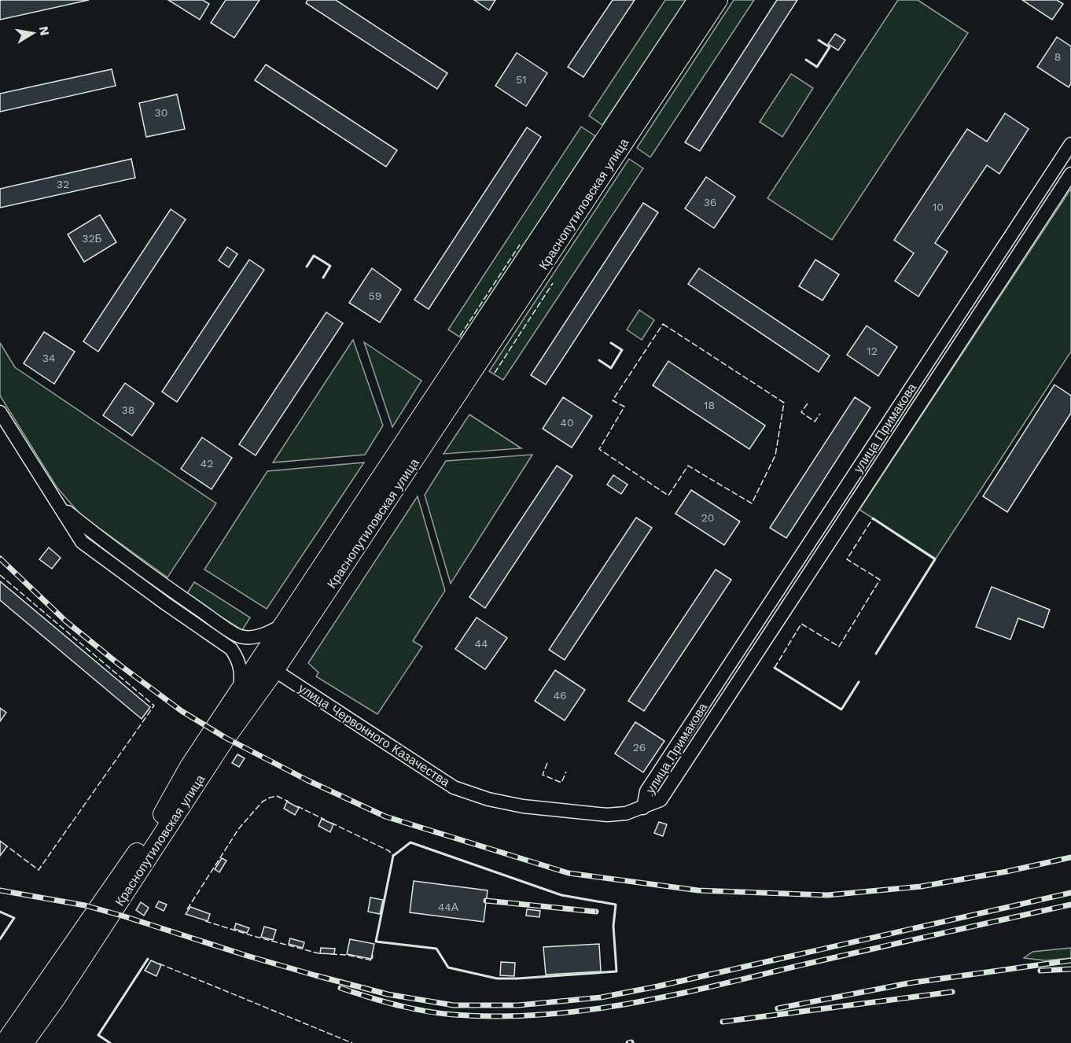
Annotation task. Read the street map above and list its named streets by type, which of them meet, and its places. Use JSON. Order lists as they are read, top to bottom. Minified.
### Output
{"streets":{"main road":["Краснопутиловская улица"],"street":["улица Примакова","улица Червонного Казачества"]},"crossings":[["Краснопутиловская улица","улица Червонного Казачества"],["улица Примакова","улица Червонного Казачества"]],"house_numbers":["8","51","30","32","36","10","32Б","59","12","34","18","38","40","42","20","44","46","26","44А"],"north":"right"}
